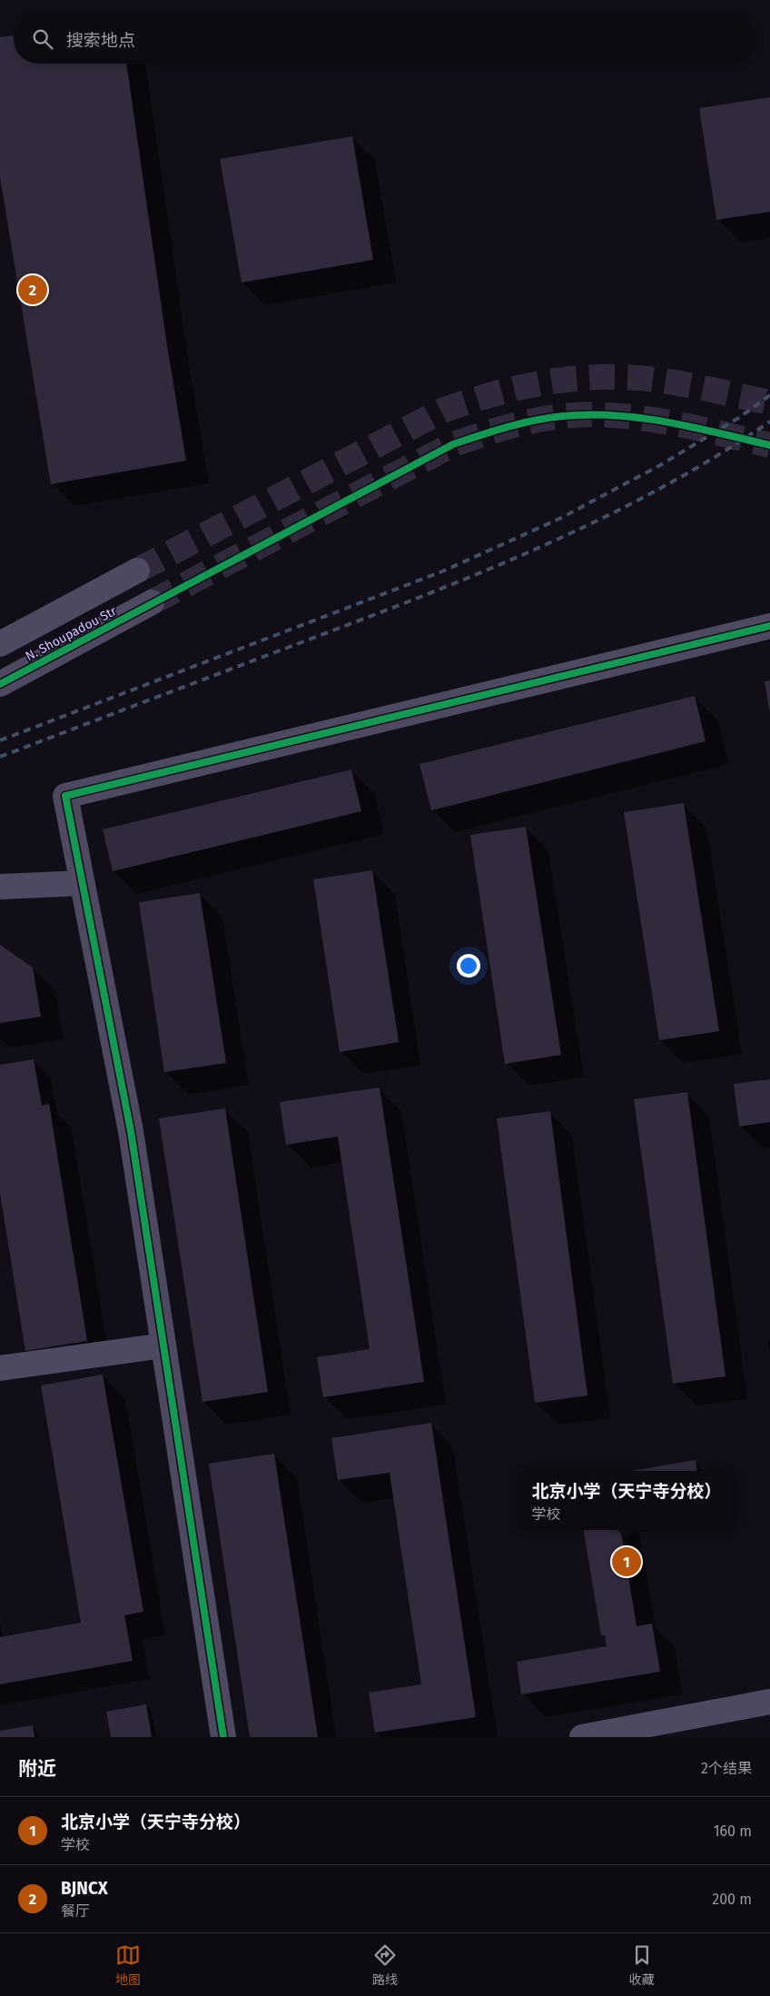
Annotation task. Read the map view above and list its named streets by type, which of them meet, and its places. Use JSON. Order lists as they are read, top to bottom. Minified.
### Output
{"streets":{"street":["N. Shoupadou Str"]},"page":{"search":"搜索地点","pins":["2","1"],"popup":["北京小学（天宁寺分校）","学校"],"heading":["附近","2个结果"],"list":[{"mark":"1","name":"北京小学（天宁寺分校）","note":"学校","value":"160 m"},{"mark":"2","name":"BJNCX","note":"餐厅","value":"200 m"}],"nav":["地图","路线","收藏"]}}
